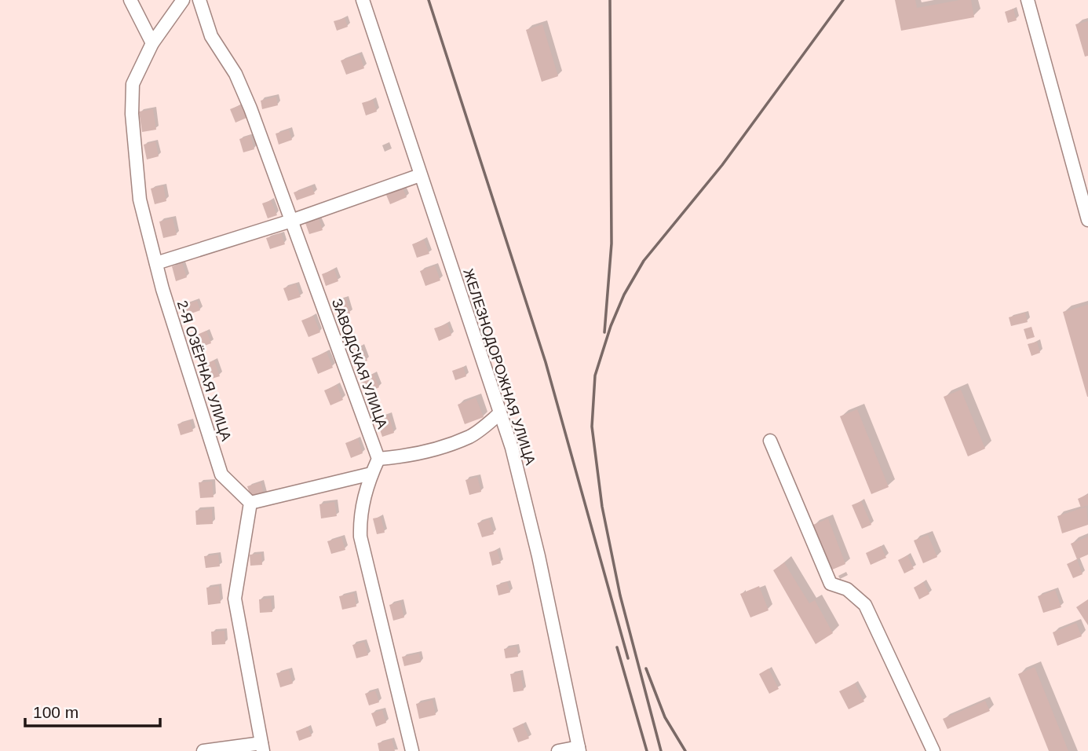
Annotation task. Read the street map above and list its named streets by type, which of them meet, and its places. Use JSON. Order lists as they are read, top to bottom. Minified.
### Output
{"streets":{"street":["ЗАВОДСКАЯ УЛИЦА","ЖЕЛЕЗНОДОРОЖНАЯ УЛИЦА","2-Я ОЗЁРНАЯ УЛИЦА"]},"scale_bar":"100 m"}
